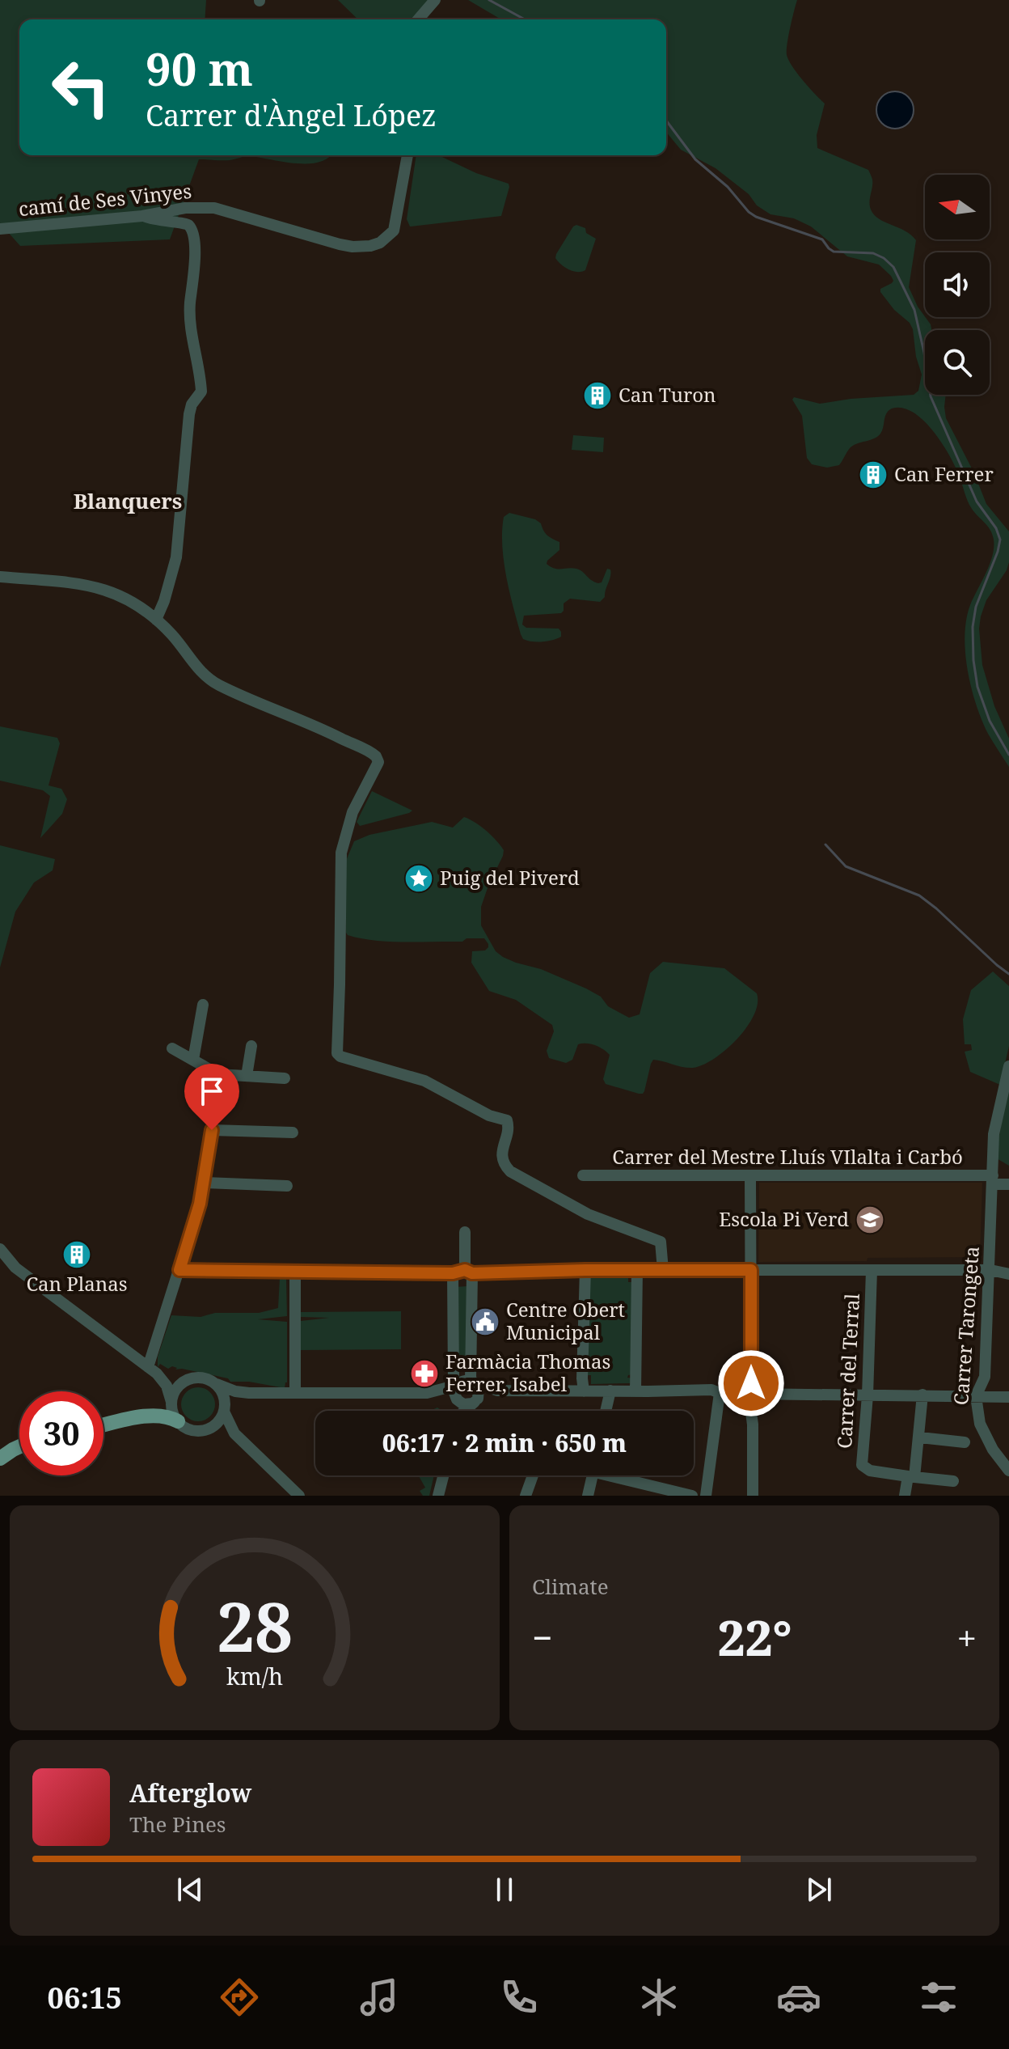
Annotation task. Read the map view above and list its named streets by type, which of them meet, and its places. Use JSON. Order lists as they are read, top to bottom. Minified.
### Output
{"streets":{"street":["camí de Ses Vinyes","Carrer del Mestre Lluís VIlalta i Carbó","Carrer Tarongeta","Carrer del Terral"]},"crossings":[["Carrer del Mestre Lluís VIlalta i Carbó","Carrer Tarongeta"]],"districts":["Blanquers"],"places":{"building":["Can Turon","Can Ferrer","Can Planas"],"place":["Puig del Piverd"],"school or university":["Escola Pi Verd"],"public building":["Centre Obert Municipal"],"pharmacy":["Farmàcia Thomas Ferrer, Isabel"]},"north":"left","page":{"turn":["90 m","Carrer d'Àngel López"],"limit":"30","trip":"06:17 · 2 min · 650 m","tile":"Climate","heat":["−","22°","+"],"song":["Afterglow","The Pines"],"tabs":"06:15","gauge":["28","km/h"]}}
